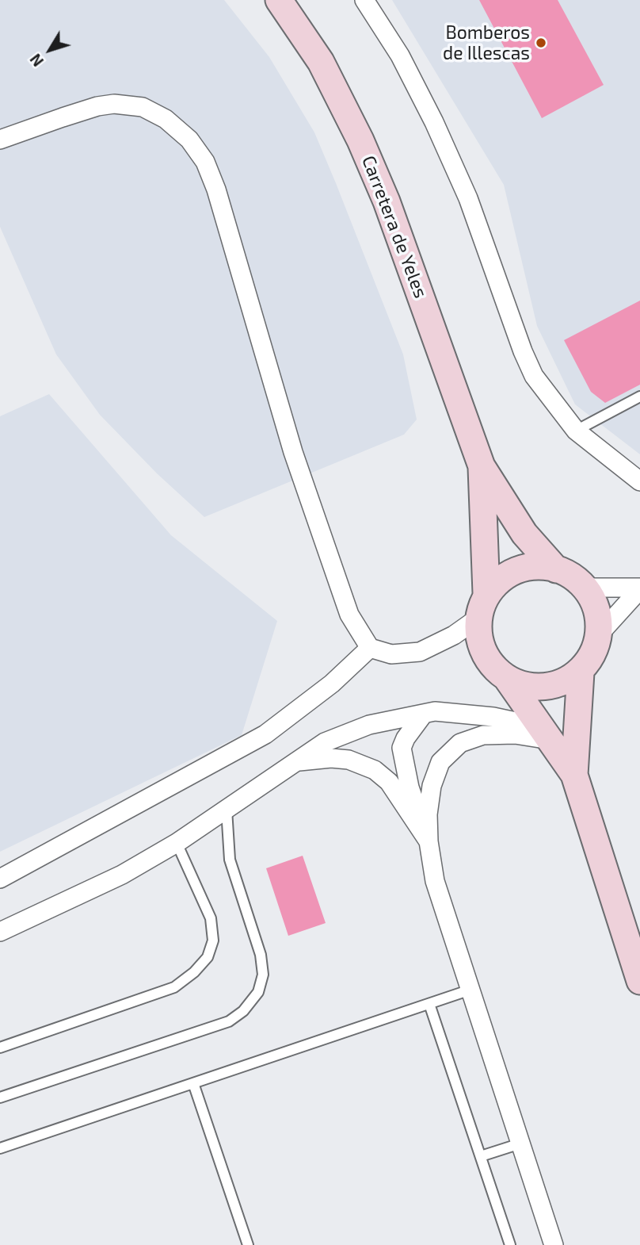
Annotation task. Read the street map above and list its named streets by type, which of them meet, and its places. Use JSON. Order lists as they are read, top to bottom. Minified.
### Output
{"streets":{"main road":["Carretera de Yeles"]},"places":["Bomberos de Illescas"],"north":"bottom left"}
